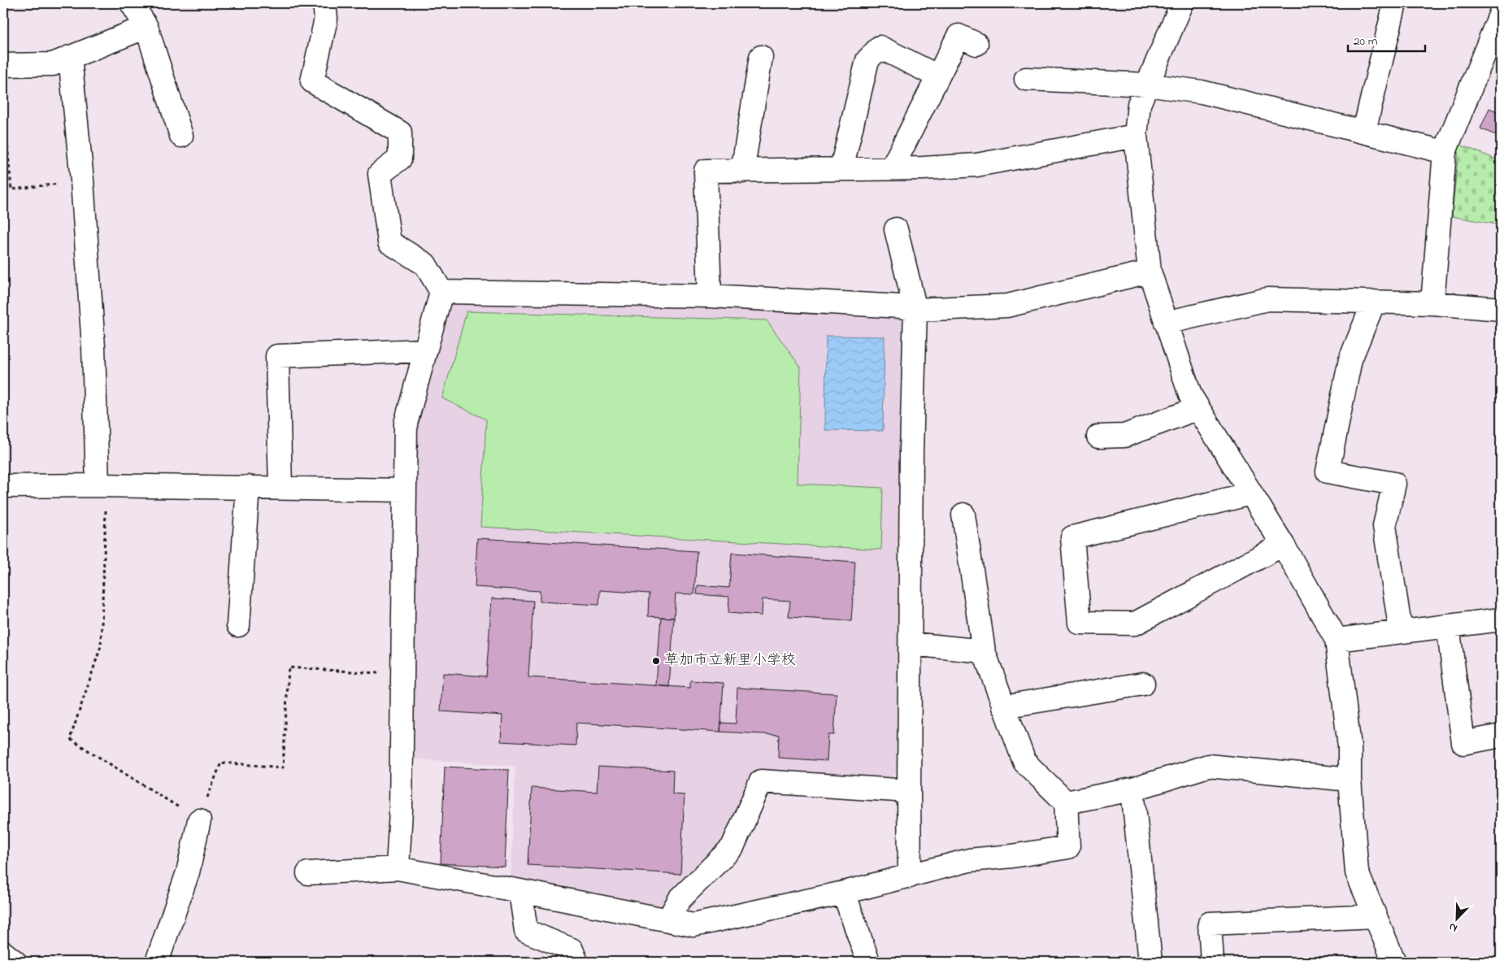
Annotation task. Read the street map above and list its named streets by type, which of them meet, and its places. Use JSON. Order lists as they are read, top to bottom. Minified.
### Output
{"places":["草加市立新里小学校"],"scale_bar":"20 m","north":"bottom left"}
